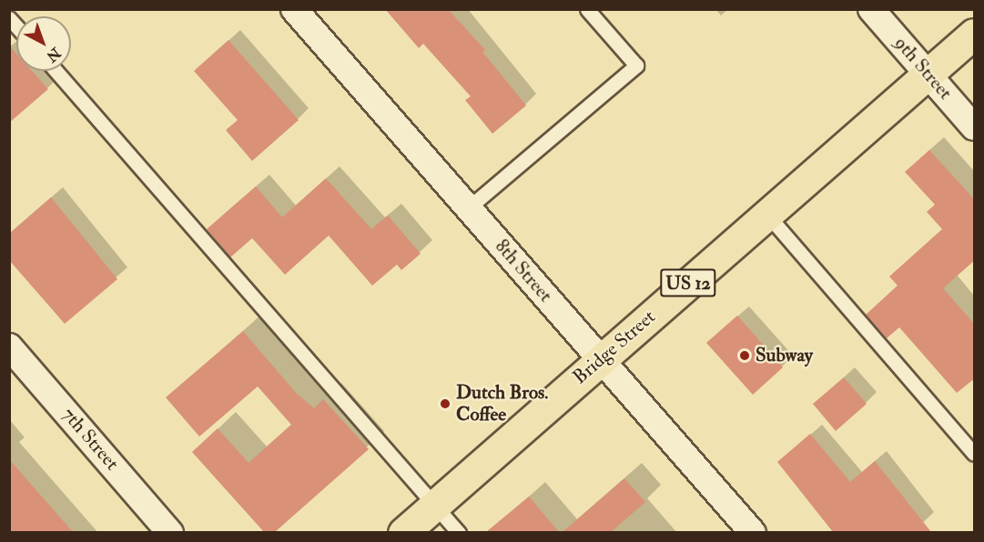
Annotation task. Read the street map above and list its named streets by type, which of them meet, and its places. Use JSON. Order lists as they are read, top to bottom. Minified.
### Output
{"streets":{"highway":["US 12","Bridge Street"],"street":["9th Street","8th Street","7th Street"]},"crossings":[["9th Street","Bridge Street"],["8th Street","Bridge Street"]],"places":["Subway","Dutch Bros. Coffee"],"north":"bottom right"}
